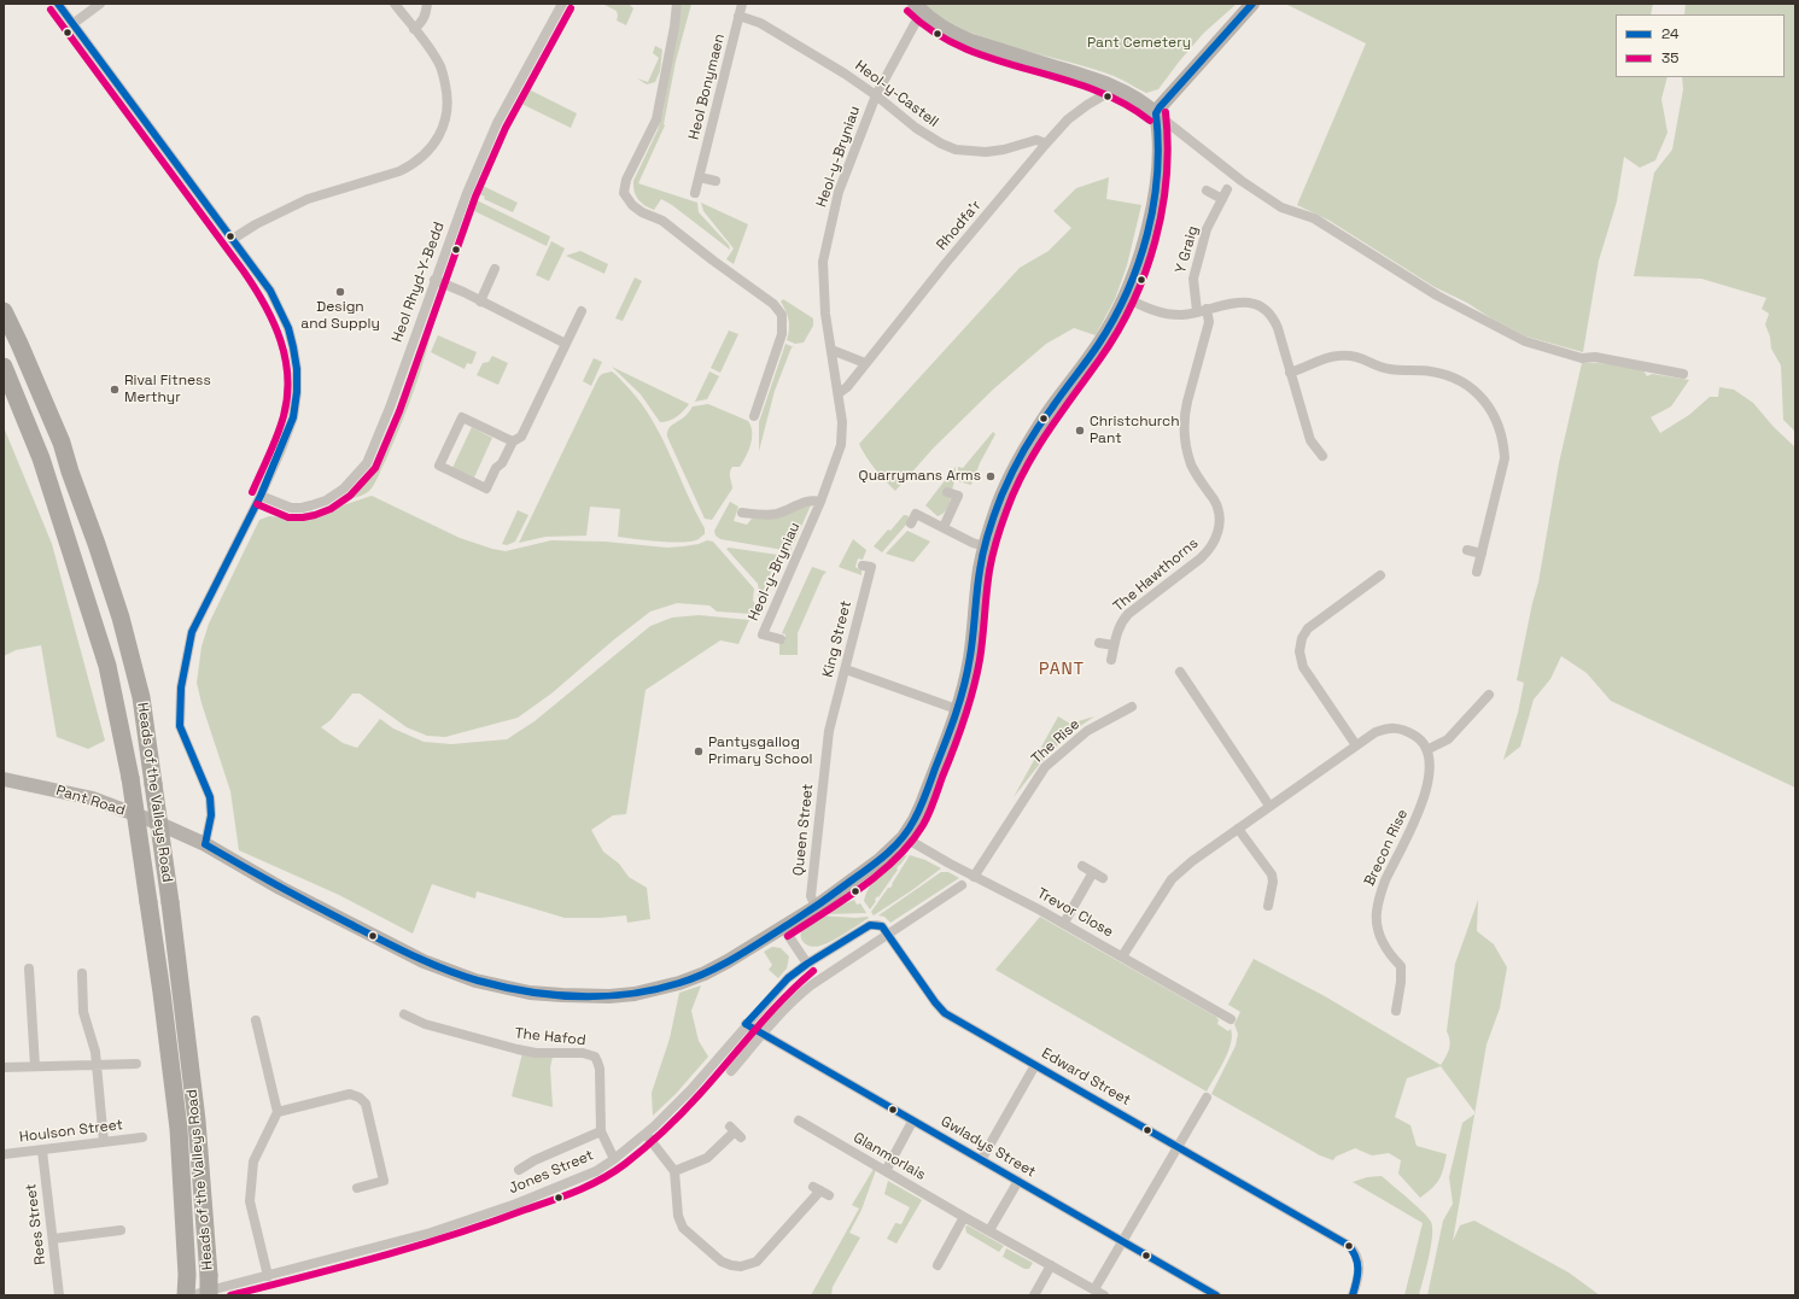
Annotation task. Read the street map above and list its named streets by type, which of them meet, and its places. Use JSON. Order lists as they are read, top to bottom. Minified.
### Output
{"streets":{"highway":["Heads of the Valleys Road"],"street":["Heol Bonymaen","Heol-y-Castell","Heol-y-Bryniau","Rhodfa'r","Y Graig","Heol Rhyd-Y-Bedd","The Hawthorns","King Street","The Rise","Pant Road","Queen Street","Brecon Rise","Trevor Close","The Hafod","Edward Street","Houlson Street","Gwladys Street","Glanmorlais","Jones Street","Rees Street"]},"crossings":[["Heol Bonymaen","Heol-y-Castell"],["Heol-y-Castell","Heol-y-Bryniau"],["Heol-y-Castell","Rhodfa'r"],["Heol-y-Bryniau","Rhodfa'r"],["Y Graig","The Hawthorns"],["King Street","Queen Street"],["The Rise","Trevor Close"],["Pant Road","Queen Street"],["Pant Road","Trevor Close"],["The Hafod","Jones Street"],["Edward Street","Jones Street"],["Houlson Street","Rees Street"],["Gwladys Street","Jones Street"]],"districts":["PANT"],"parks":["Pant Cemetery"],"places":["Design and Supply","Rival Fitness Merthyr","Christchurch Pant","Quarrymans Arms","Pantysgallog Primary School"],"lines":["transit line 24","transit line 35"],"legend":["24","35"]}
